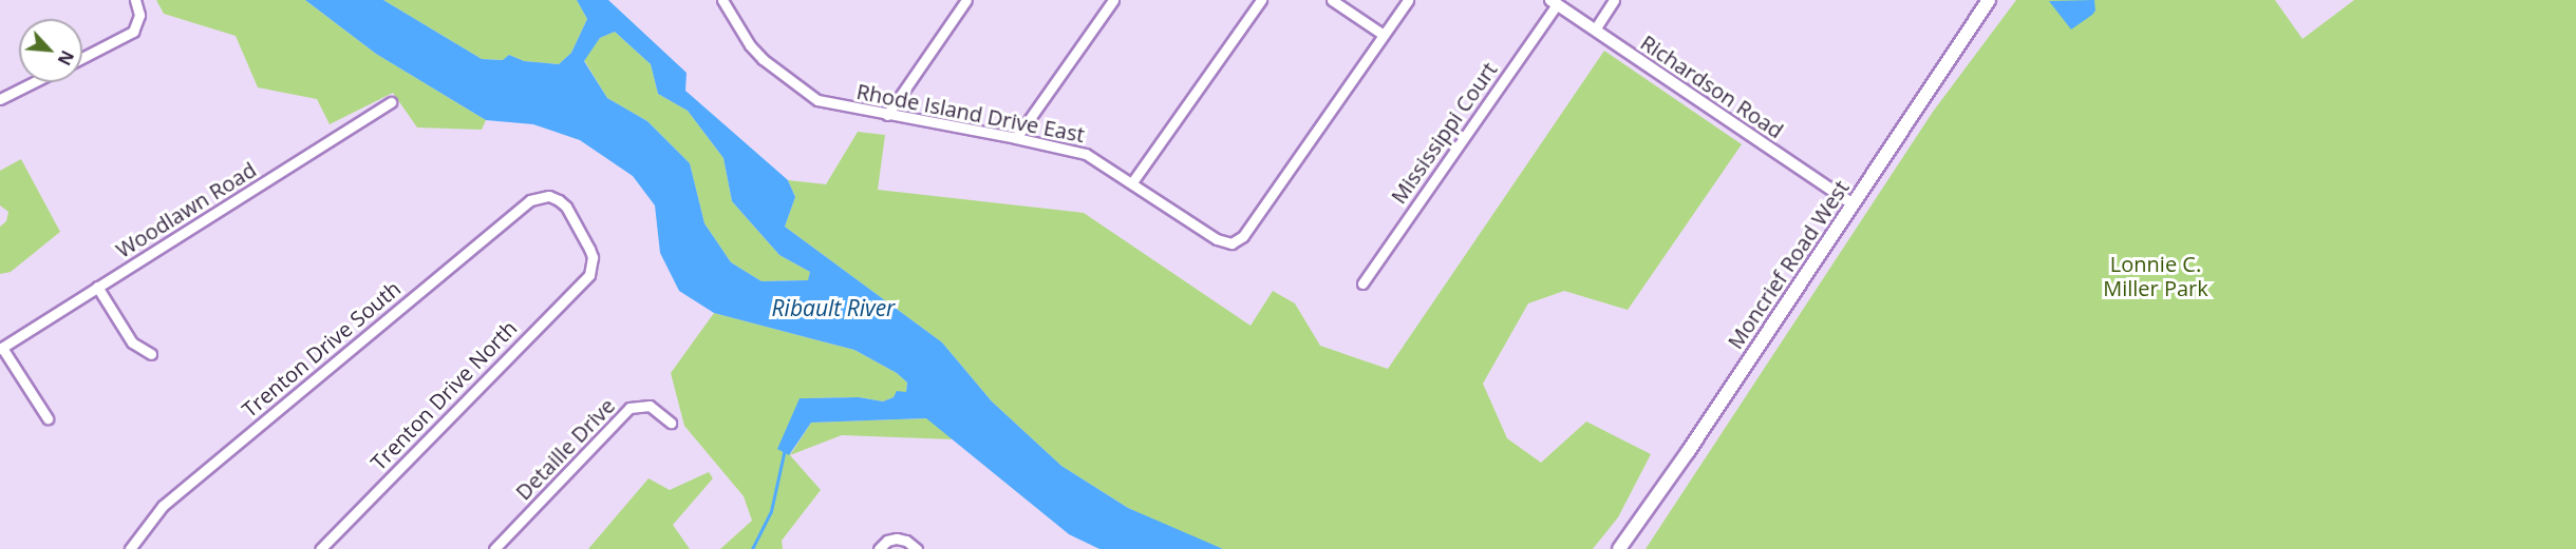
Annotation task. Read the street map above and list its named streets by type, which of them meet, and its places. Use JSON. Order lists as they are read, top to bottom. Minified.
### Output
{"streets":{"main road":["Moncrief Road West"],"street":["Richardson Road","Rhode Island Drive East","Mississippi Court","Woodlawn Road","Trenton Drive South","Trenton Drive North","Detaille Drive"]},"crossings":[["Richardson Road","Mississippi Court"],["Richardson Road","Moncrief Road West"],["Trenton Drive South","Trenton Drive North"]],"water":["Ribault River"],"parks":["Lonnie C. Miller Park"],"north":"bottom right"}
